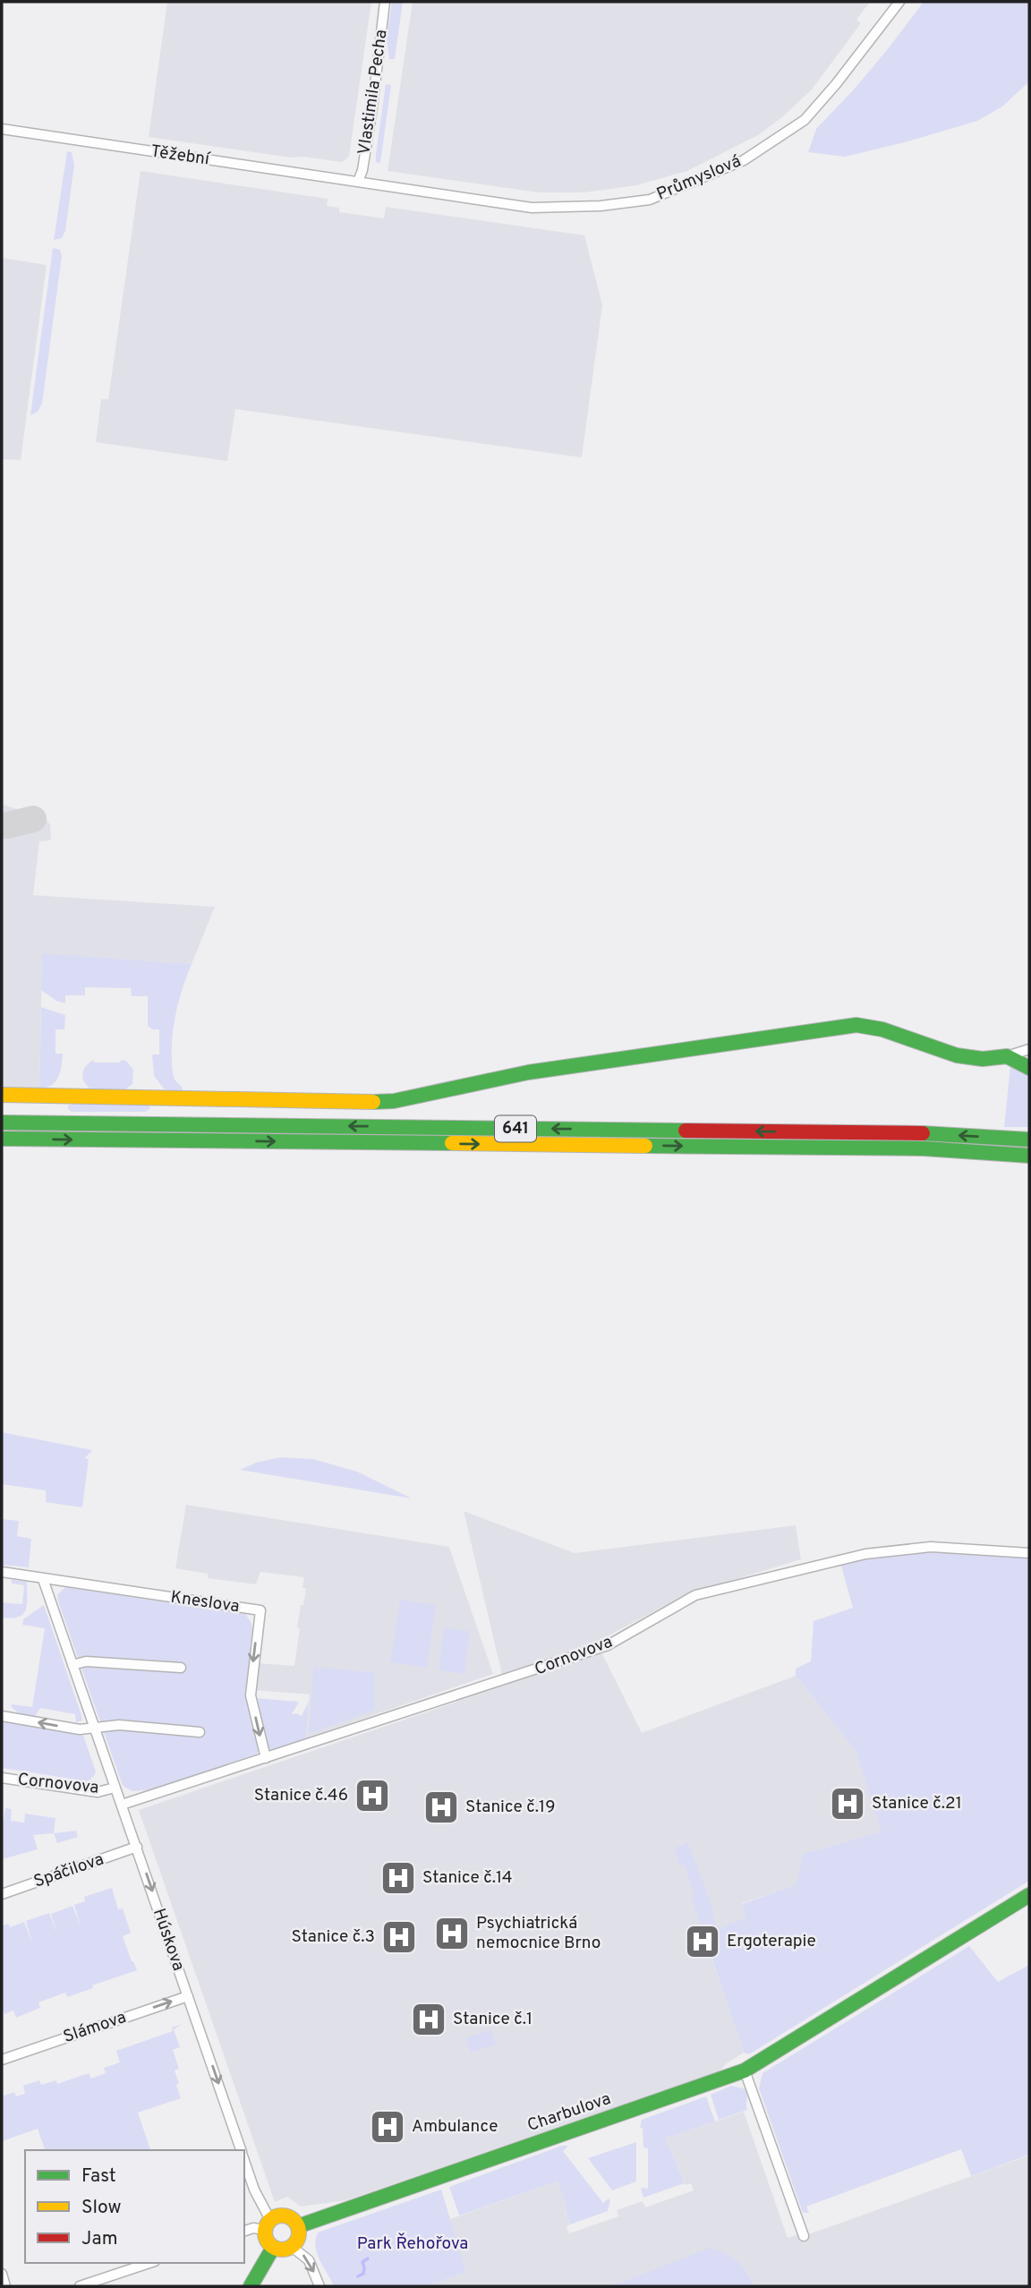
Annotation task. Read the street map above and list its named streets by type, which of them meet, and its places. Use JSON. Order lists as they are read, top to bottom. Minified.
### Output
{"streets":{"main road":["641","Charbulova"],"street":["Vlastimila Pecha","Těžební","Průmyslová","Kneslova","Cornovova","Spáčilova","Húskova","Slámova"]},"crossings":[["Vlastimila Pecha","Těžební"],["Vlastimila Pecha","Průmyslová"],["Těžební","Průmyslová"],["Kneslova","Cornovova"],["Kneslova","Húskova"],["Cornovova","Húskova"],["Spáčilova","Húskova"],["Húskova","Slámova"],["Húskova","Charbulova"]],"one_way":["Húskova","Slámova"],"parks":["Park Řehořova"],"places":{"hospital":["Stanice č.46","Stanice č.21","Stanice č.19","Stanice č.14","Psychiatrická nemocnice Brno","Stanice č.3","Ergoterapie","Stanice č.1","Ambulance"]},"legend":["Fast","Slow","Jam"]}
